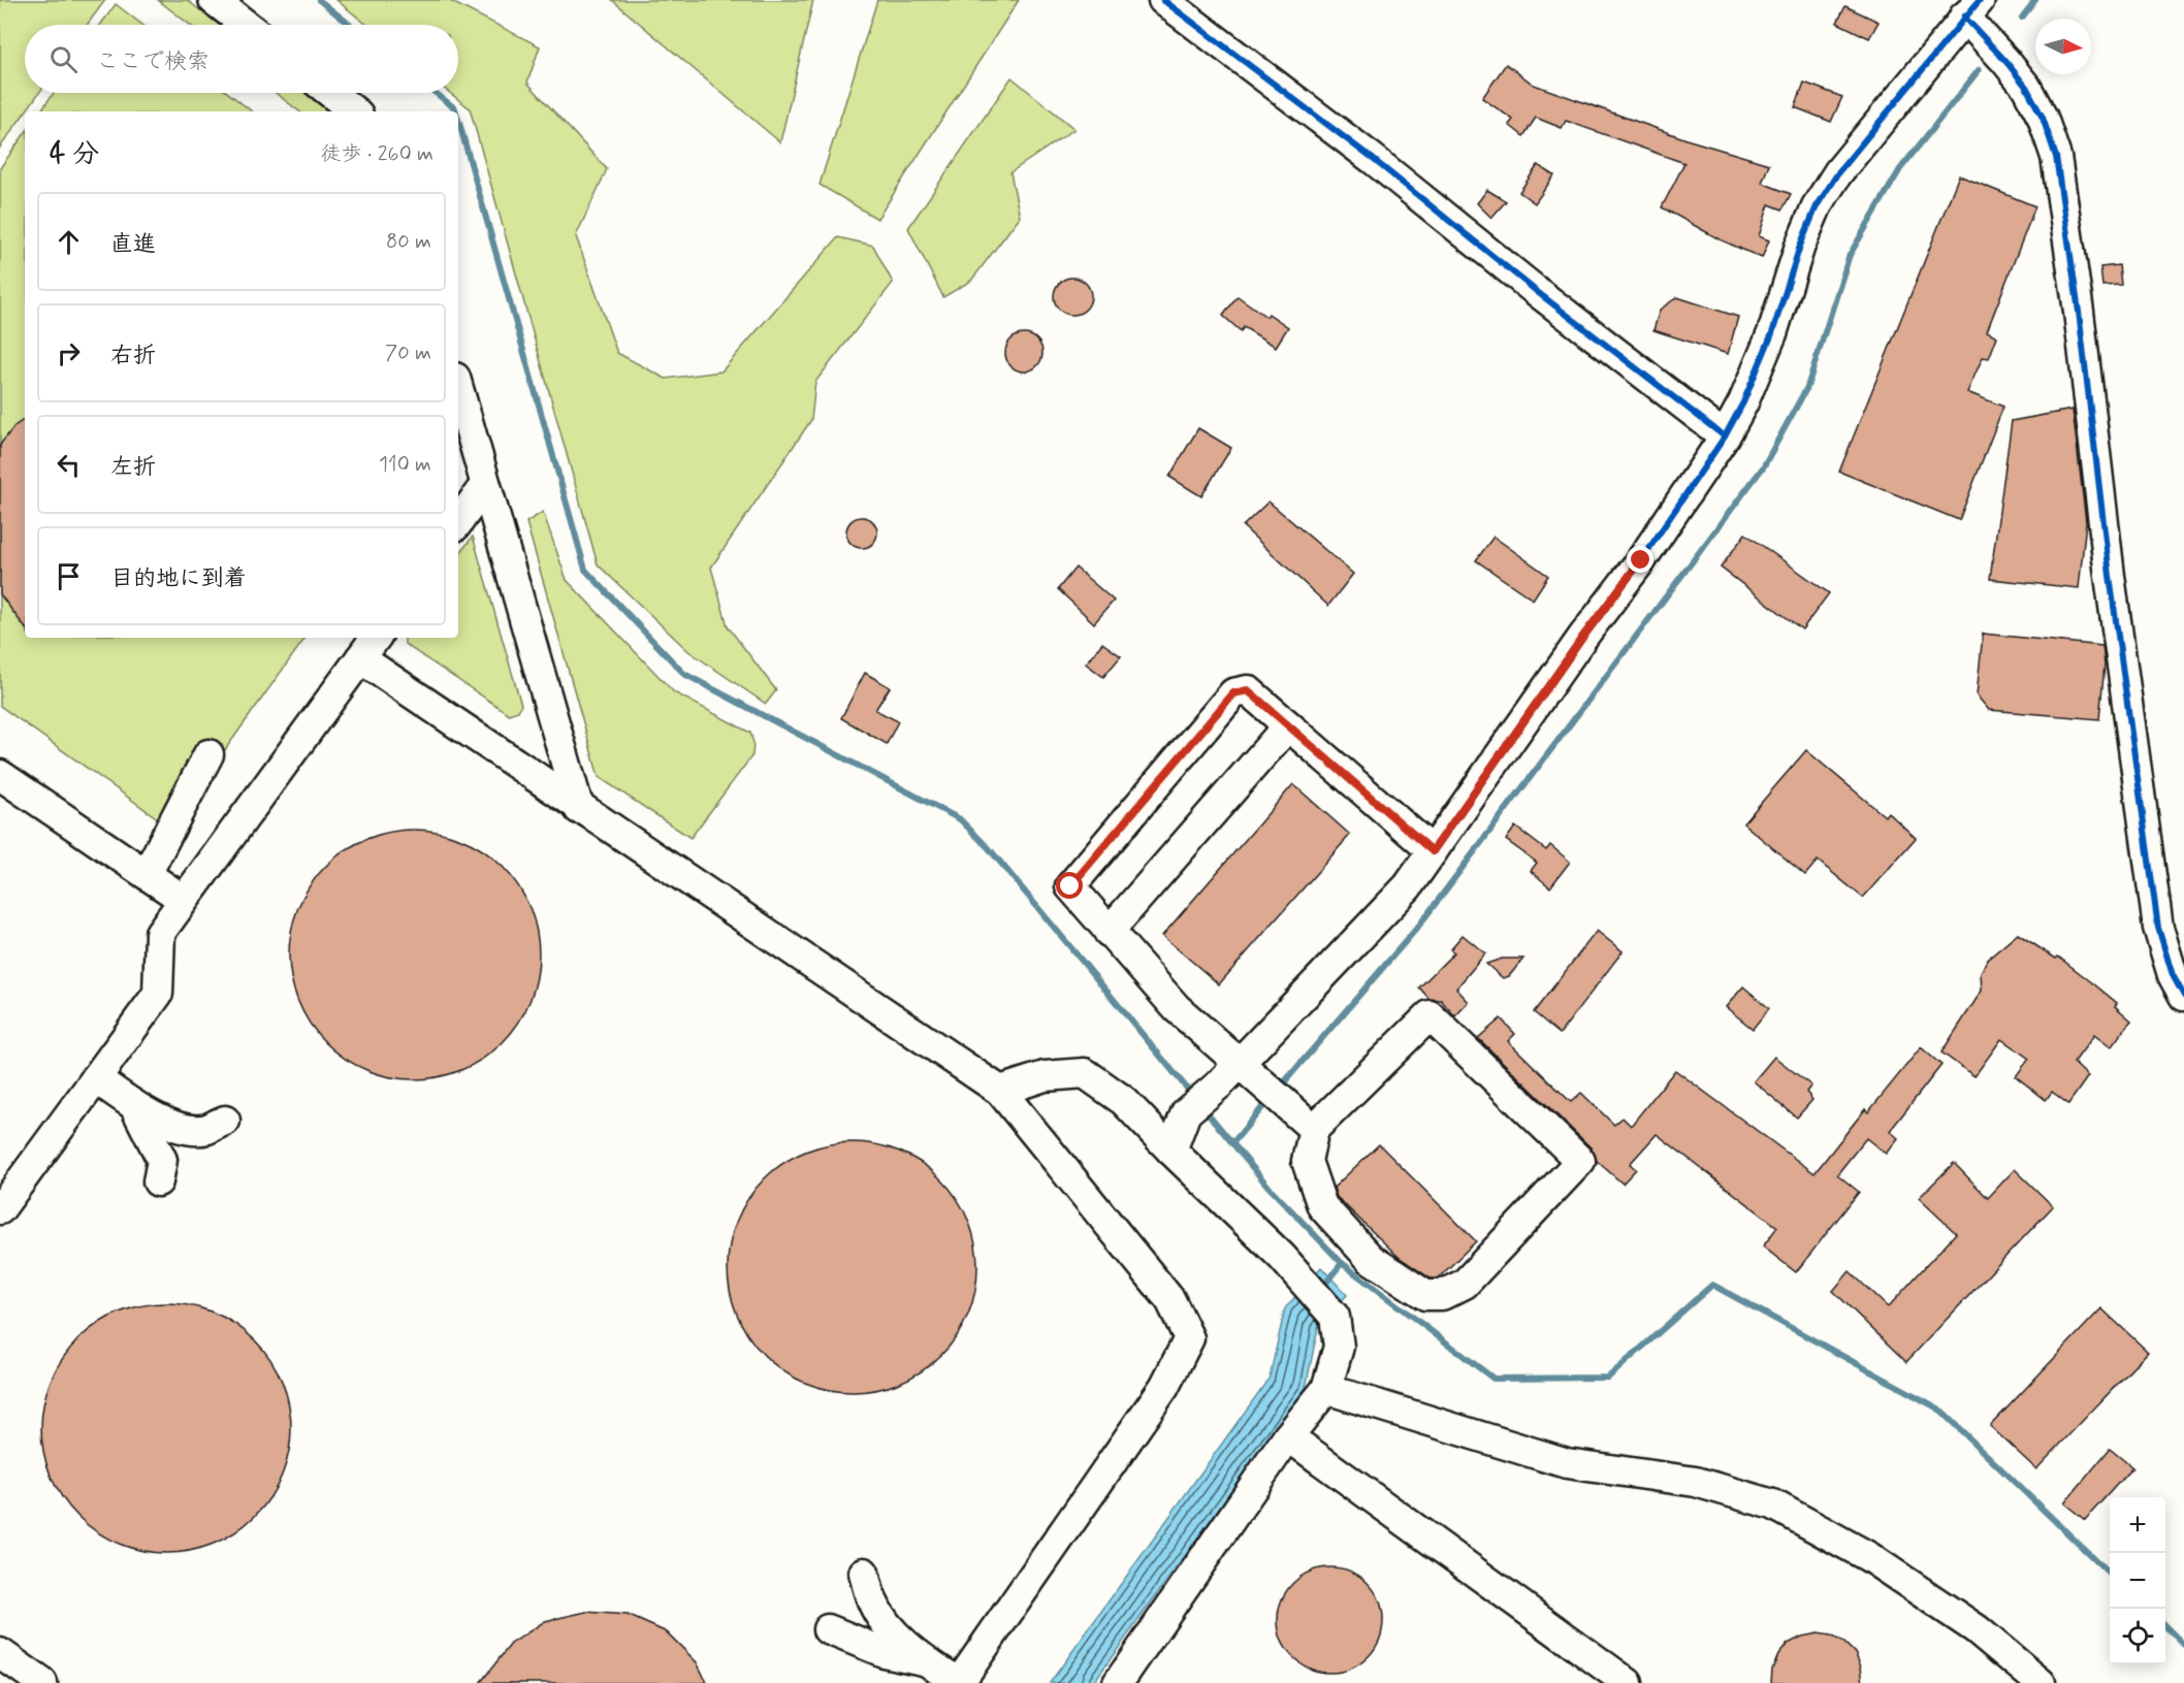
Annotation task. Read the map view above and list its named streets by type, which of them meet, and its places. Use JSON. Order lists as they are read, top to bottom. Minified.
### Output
{"north":"right","page":{"search":"ここで検索","heading":["4 分","徒歩 · 260 m"],"list":[["直進","80 m"],["右折","70 m"],["左折","110 m"],"目的地に到着"],"map_buttons":["+","−"]}}
